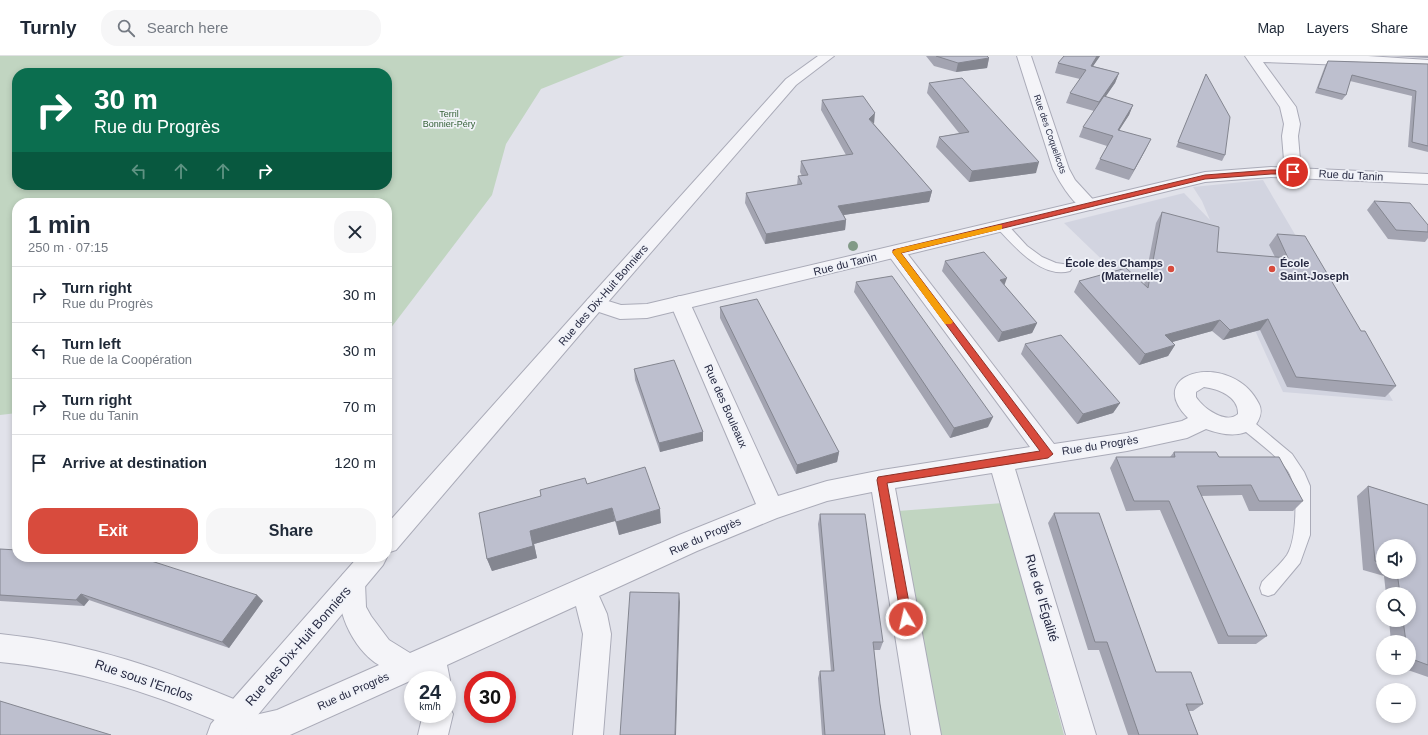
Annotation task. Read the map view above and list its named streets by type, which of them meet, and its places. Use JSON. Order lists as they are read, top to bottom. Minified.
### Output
{"streets":{"street":["Rue des Coquelicots","Rue du Tanin","Rue des Dix-Huit Bonniers","Rue des Bouleaux","Rue du Progrès","Rue de l'Égalité","Rue sous l'Enclos"]},"crossings":[["Rue des Coquelicots","Rue du Tanin"],["Rue du Tanin","Rue des Dix-Huit Bonniers"],["Rue du Tanin","Rue des Bouleaux"],["Rue des Dix-Huit Bonniers","Rue du Progrès"],["Rue des Dix-Huit Bonniers","Rue sous l'Enclos"],["Rue des Bouleaux","Rue du Progrès"],["Rue du Progrès","Rue de l'Égalité"],["Rue du Progrès","Rue sous l'Enclos"]],"parks":["Terril Bonnier-Péry"],"places":["École des Champs (Maternelle)","École Saint-Joseph"],"page":{"header":"Turnly","search":"Search here","nav":["Map","Layers","Share"],"turn":["30 m","Rue du Progrès"],"heading":["1 min","250 m · 07:15"],"list":[{"name":"Turn right","note":"Rue du Progrès","value":"30 m"},{"name":"Turn left","note":"Rue de la Coopération","value":"30 m"},{"name":"Turn right","note":"Rue du Tanin","value":"70 m"},{"name":"Arrive at destination","value":"120 m"}],"buttons":["Exit","Share"],"map_buttons":["+","−"],"speed":"24 km/h","limit":"30"}}
